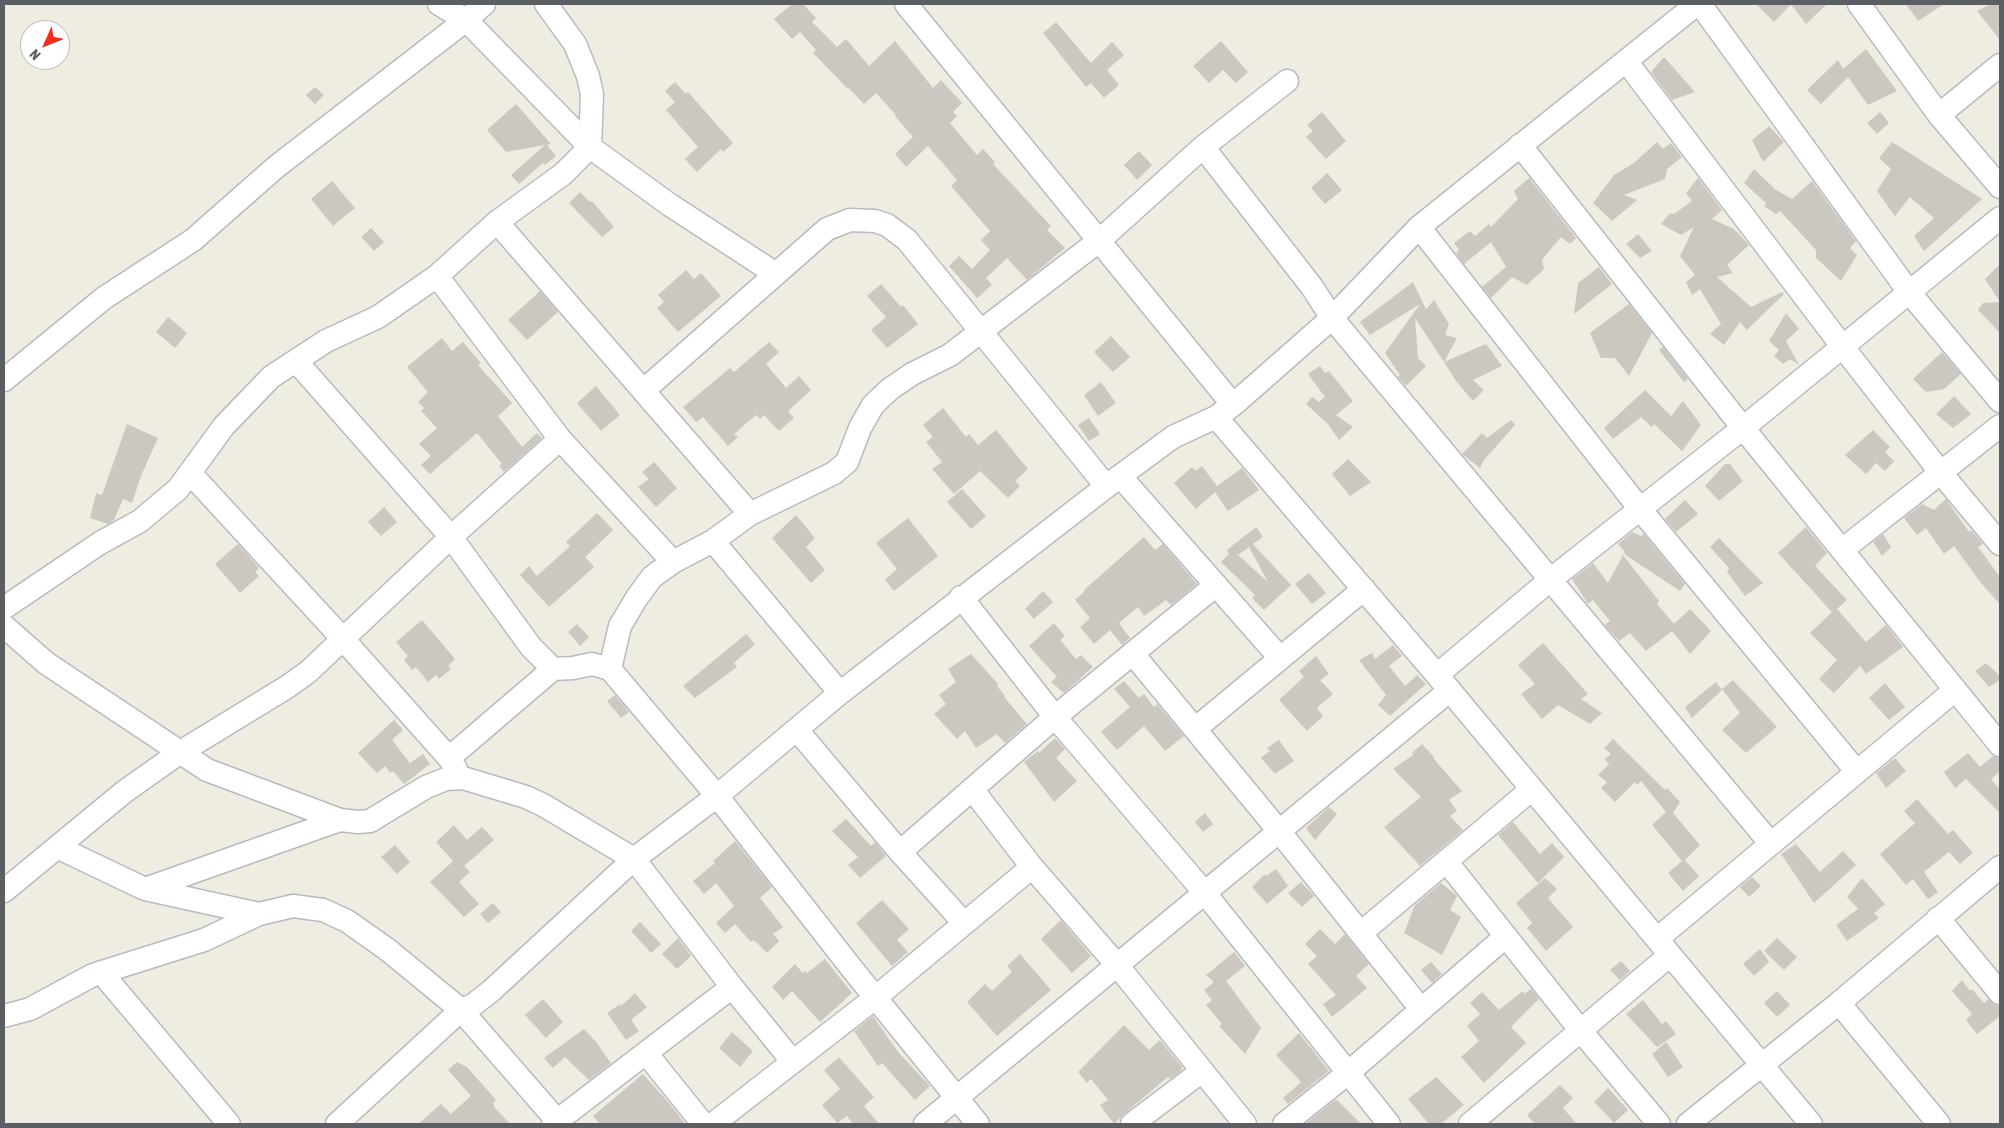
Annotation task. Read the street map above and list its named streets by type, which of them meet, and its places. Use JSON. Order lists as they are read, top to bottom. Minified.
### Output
{"north":"bottom left"}
